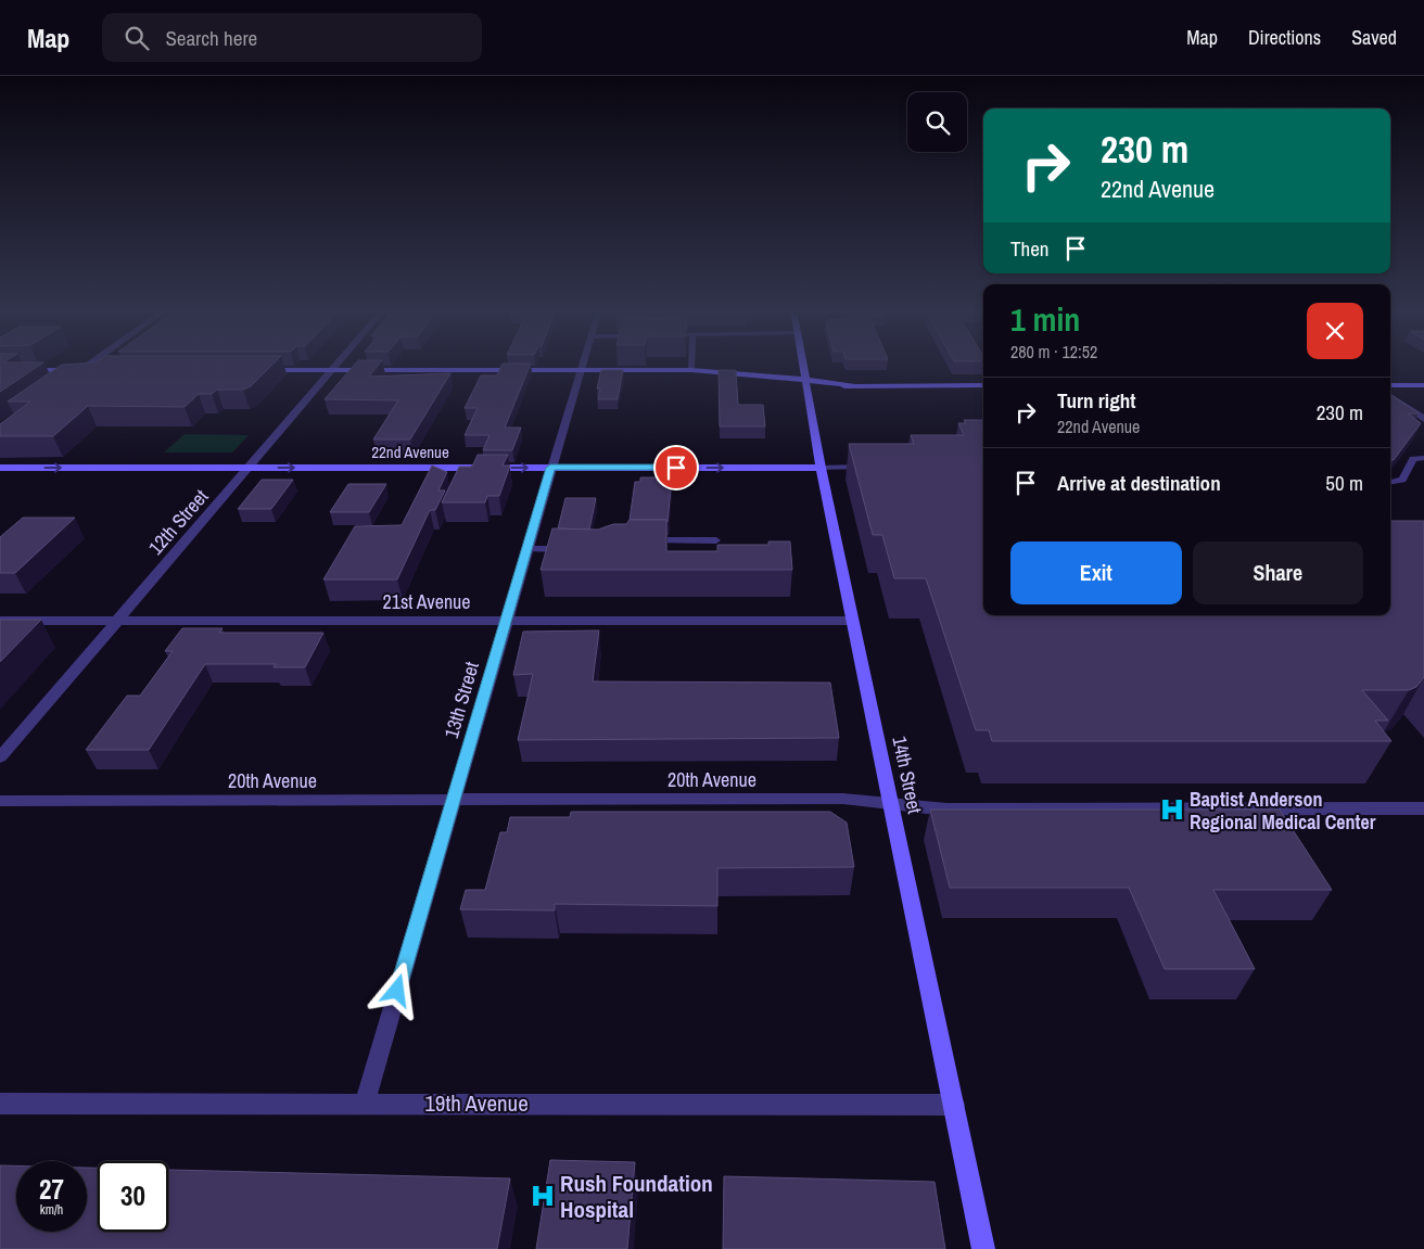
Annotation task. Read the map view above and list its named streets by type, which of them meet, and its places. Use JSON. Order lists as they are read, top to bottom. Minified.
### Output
{"streets":{"main road":["22nd Avenue","14th Street"],"street":["12th Street","21st Avenue","13th Street","20th Avenue","19th Avenue"]},"crossings":[["22nd Avenue","12th Street"],["22nd Avenue","13th Street"],["22nd Avenue","14th Street"],["12th Street","21st Avenue"],["21st Avenue","13th Street"],["21st Avenue","14th Street"],["13th Street","20th Avenue"],["13th Street","19th Avenue"],["14th Street","20th Avenue"],["14th Street","19th Avenue"]],"places":{"hospital":["Baptist Anderson Regional Medical Center","Rush Foundation Hospital"]},"page":{"header":"Map","search":"Search here","nav":["Map","Directions","Saved"],"turn":["230 m","22nd Avenue"],"then":"Then","heading":["1 min","280 m · 12:52"],"list":[{"name":"Turn right","note":"22nd Avenue","value":"230 m"},{"name":"Arrive at destination","value":"50 m"}],"buttons":["Exit","Share"],"speed":"27 km/h","limit":"30"}}
